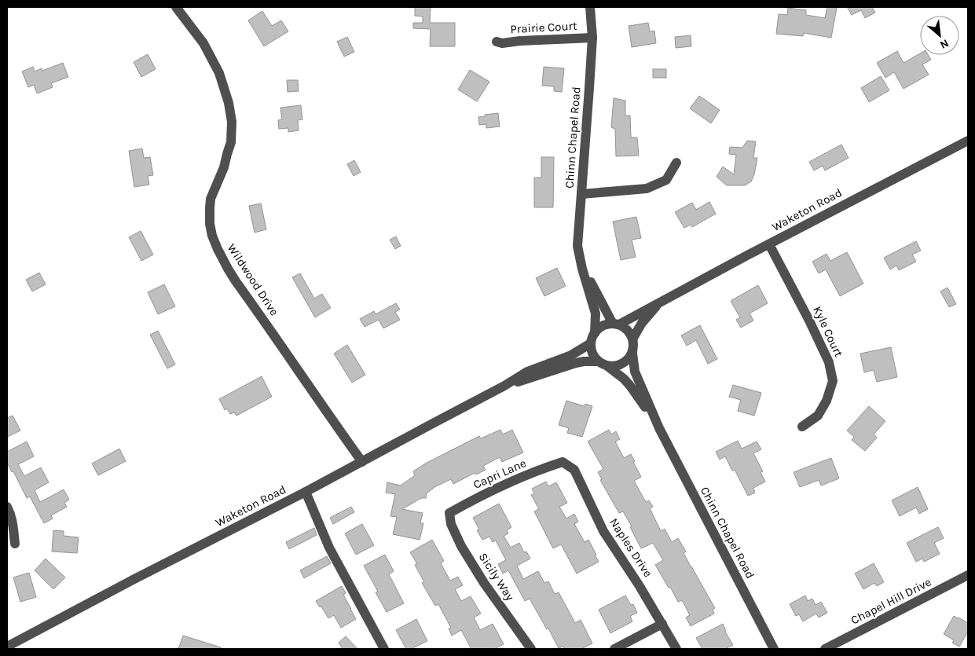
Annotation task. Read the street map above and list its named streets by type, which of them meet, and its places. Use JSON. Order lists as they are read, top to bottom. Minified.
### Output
{"streets":{"street":["Prairie Court","Chinn Chapel Road","Waketon Road","Wildwood Drive","Kyle Court","Capri Lane","Naples Drive","Sicily Way","Chapel Hill Drive"]},"crossings":[["Prairie Court","Chinn Chapel Road"],["Chinn Chapel Road","Waketon Road"],["Waketon Road","Wildwood Drive"],["Waketon Road","Kyle Court"],["Capri Lane","Naples Drive"],["Capri Lane","Sicily Way"]],"north":"bottom right"}
